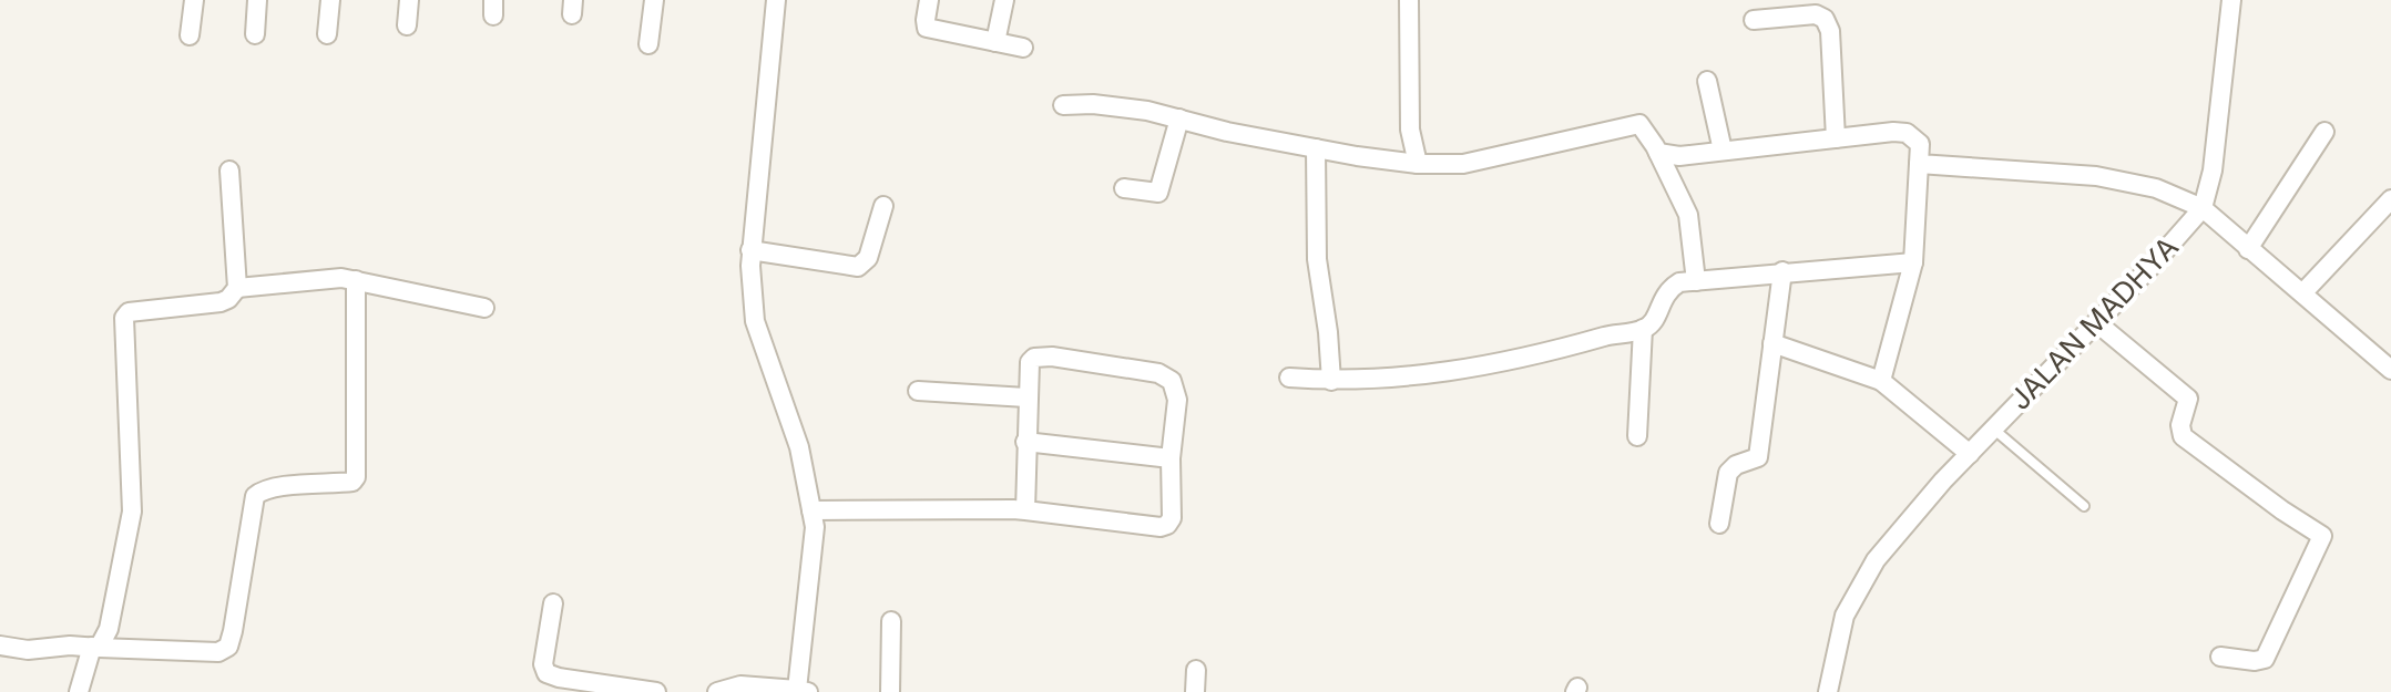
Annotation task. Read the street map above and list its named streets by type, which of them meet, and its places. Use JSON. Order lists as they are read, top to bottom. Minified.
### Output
{"streets":{"street":["JALAN MADHYA"]}}
